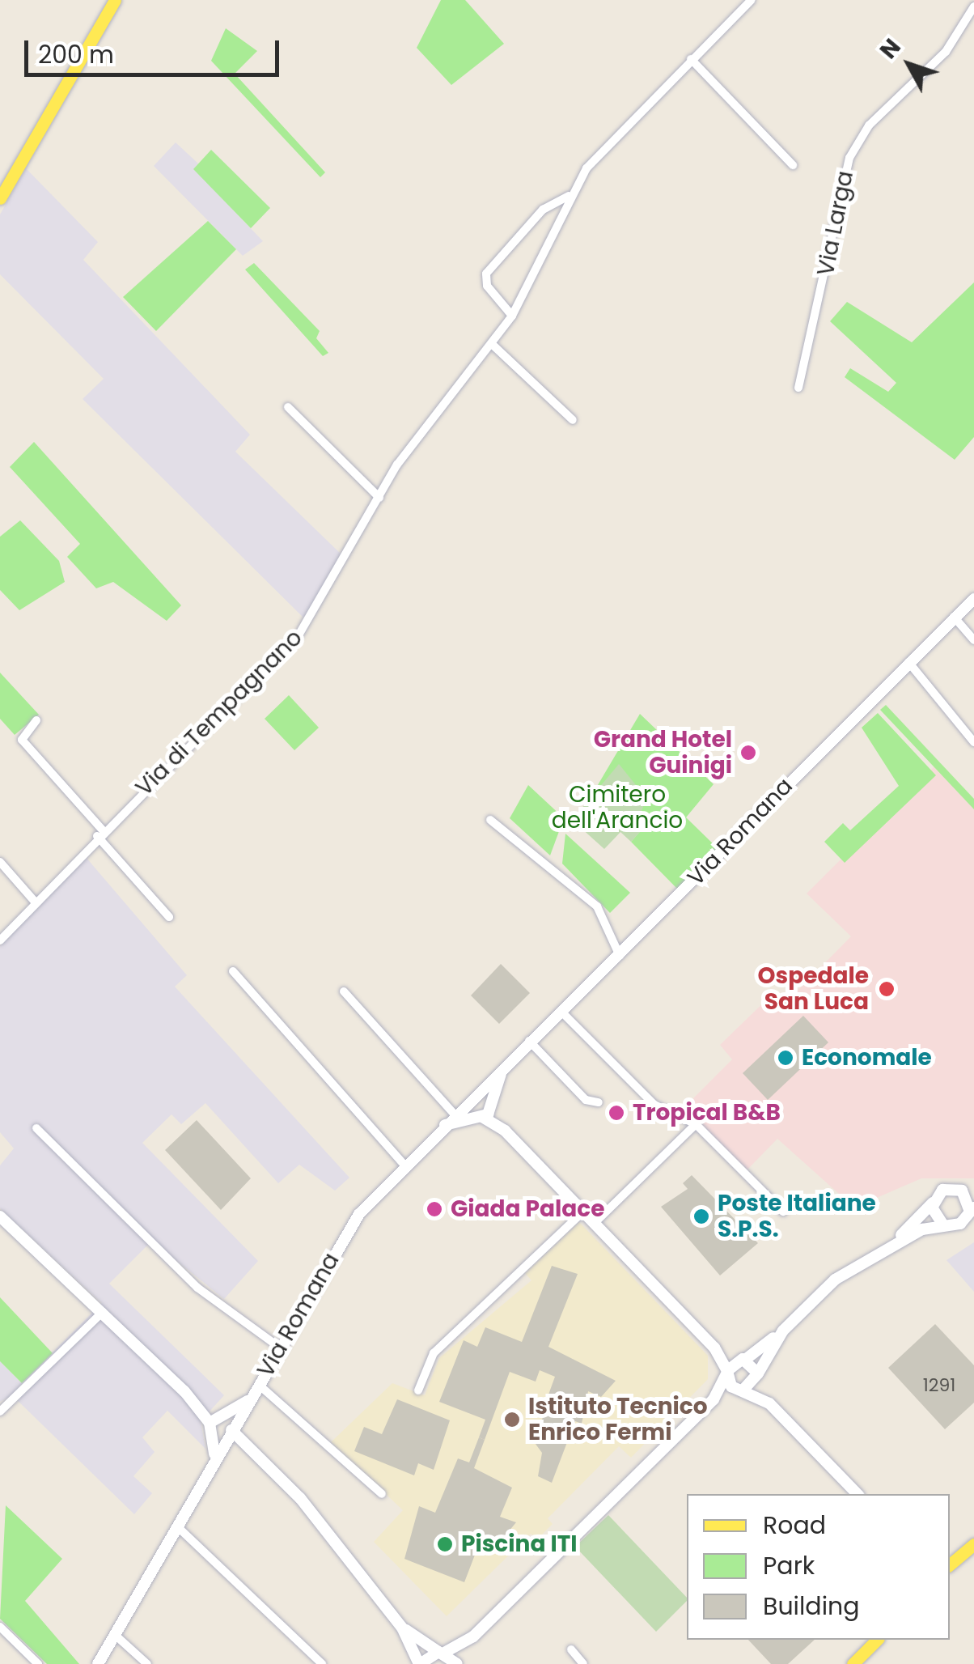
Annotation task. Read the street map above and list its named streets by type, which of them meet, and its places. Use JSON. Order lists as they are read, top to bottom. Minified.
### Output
{"streets":{"main road":["Via Romana"],"street":["Via Larga","Via di Tempagnano"]},"parks":["Cimitero dell'Arancio"],"places":["Grand Hotel Guinigi","Ospedale San Luca","Economale","Tropical B&B","Giada Palace","Poste Italiane S.P.S.","Istituto Tecnico Enrico Fermi","Piscina ITI"],"house_numbers":["1291"],"legend":["Road","Park","Building"],"scale_bar":"200 m","north":"top left"}
